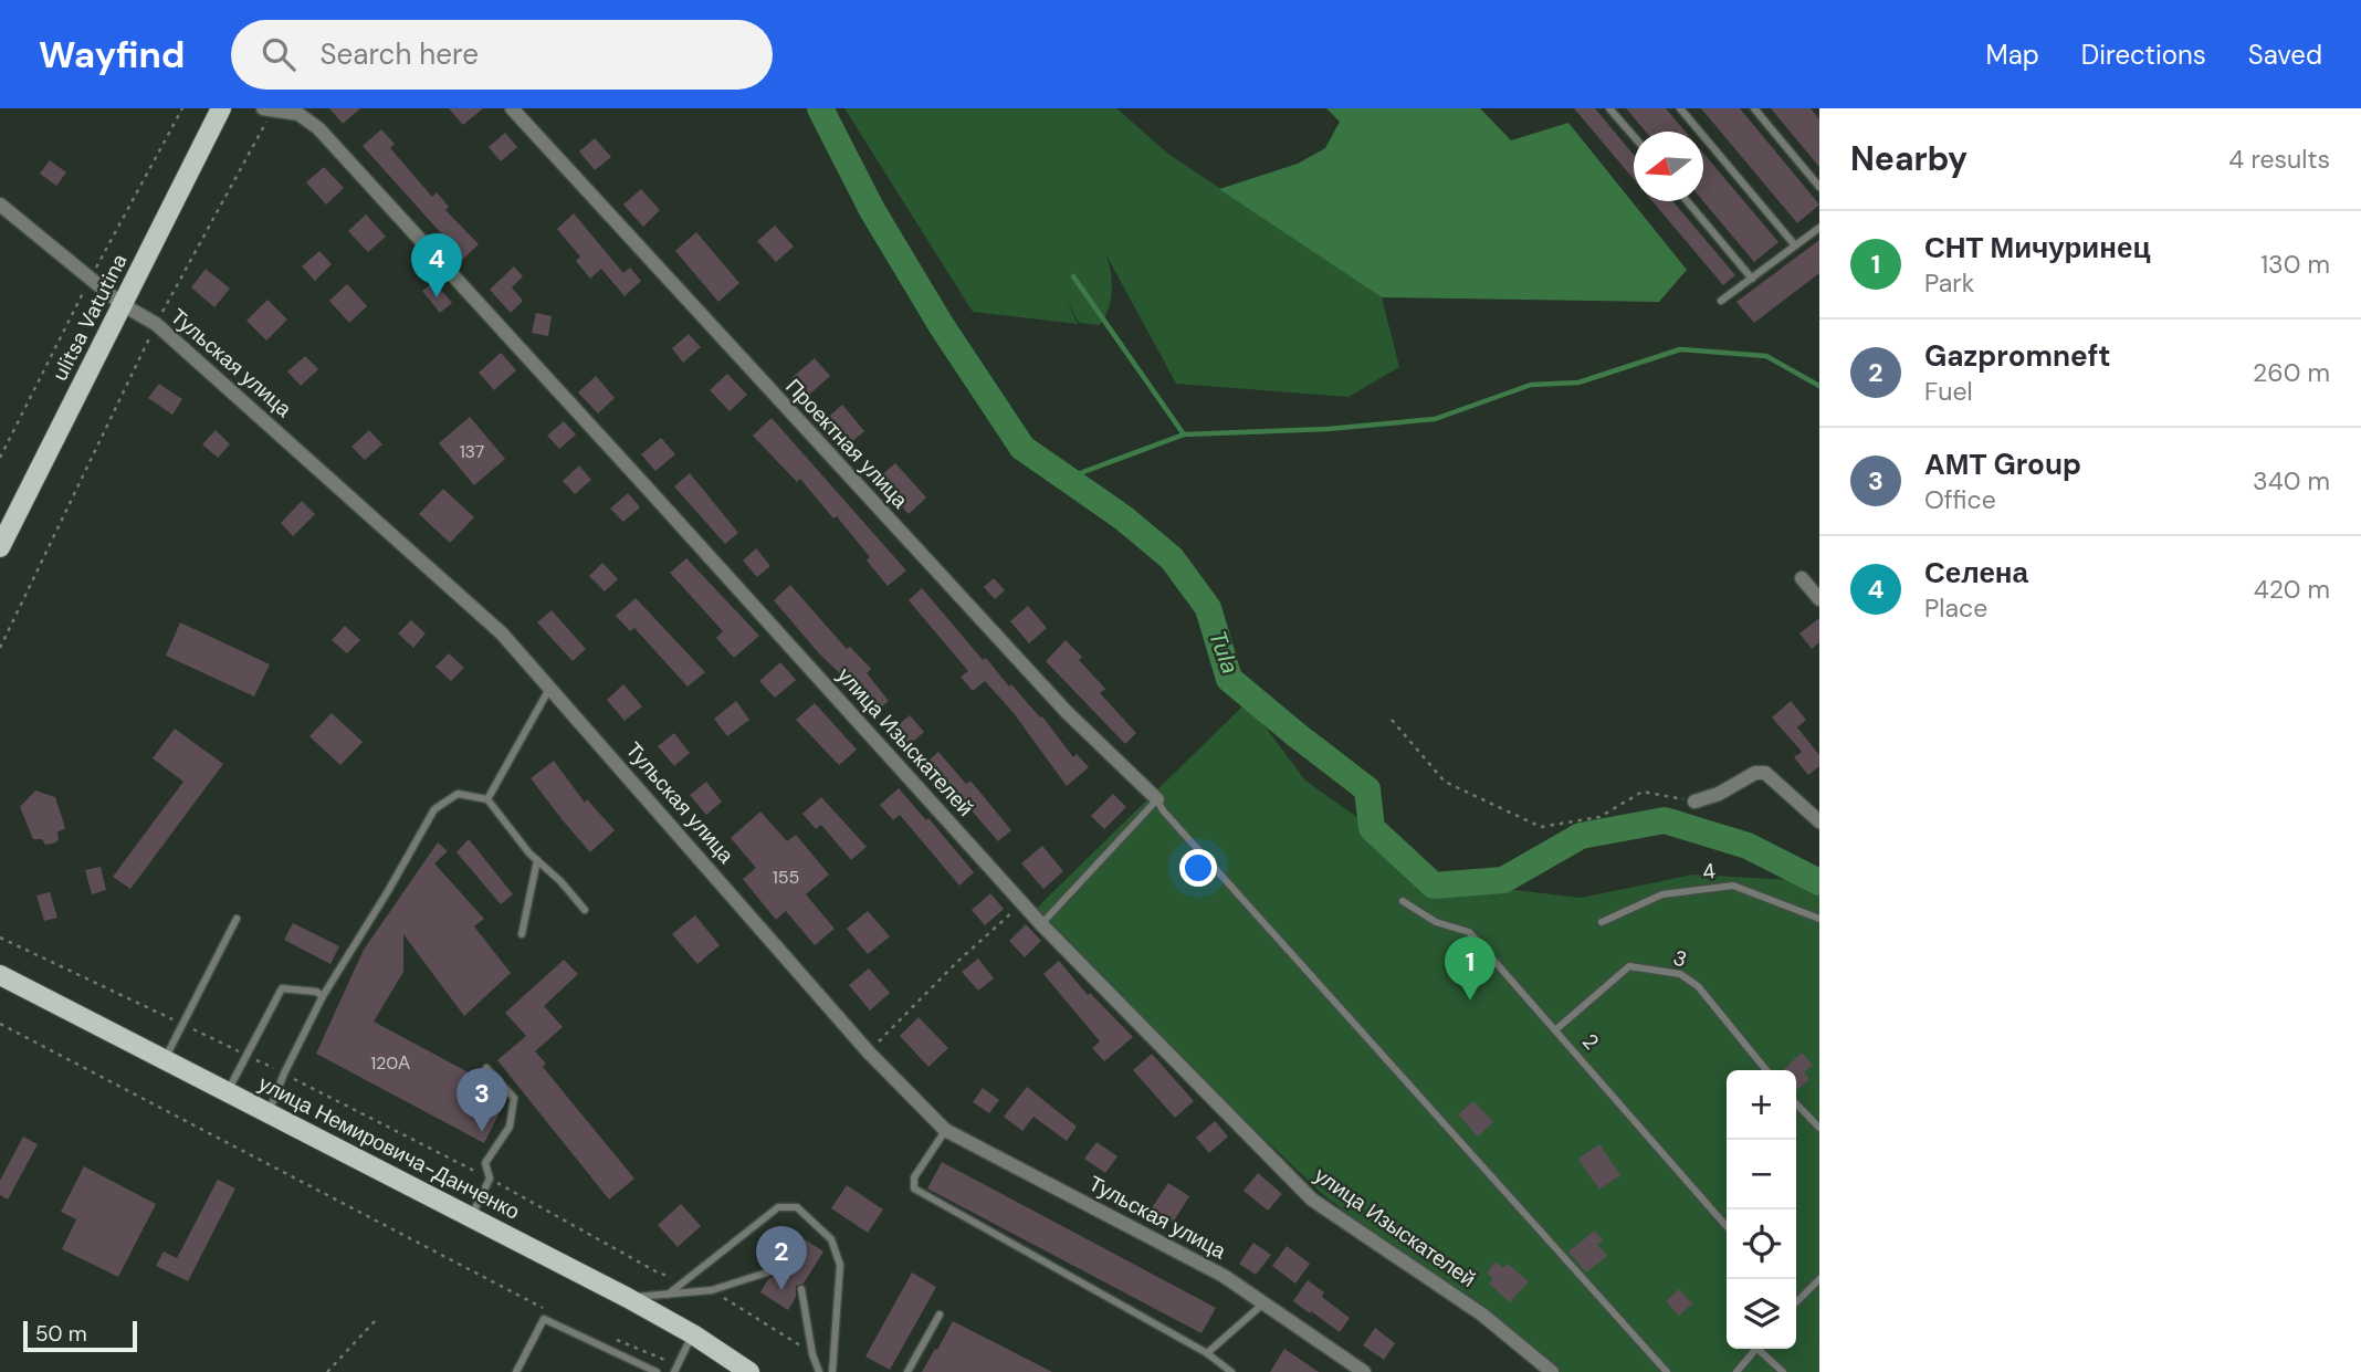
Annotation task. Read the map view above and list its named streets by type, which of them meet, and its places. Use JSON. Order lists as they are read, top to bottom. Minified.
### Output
{"streets":{"main road":["ulitsa Vatutina","улица Немировича-Данченко"],"street":["Тульская улица","Проектная улица","улица Изыскателей"],"lane":["4","3","2"]},"crossings":[["ulitsa Vatutina","Тульская улица"],["3","2"]],"water":["Tula"],"house_numbers":["137","155","120А"],"scale_bar":"50 m","north":"left","page":{"header":"Wayfind","search":"Search here","nav":["Map","Directions","Saved"],"heading":["Nearby","4 results"],"list":[{"mark":"1","name":"СНТ Мичуринец","note":"Park","value":"130 m"},{"mark":"2","name":"Gazpromneft","note":"Fuel","value":"260 m"},{"mark":"3","name":"АМТ Group","note":"Office","value":"340 m"},{"mark":"4","name":"Селена","note":"Place","value":"420 m"}],"pins":["4","1","3","2"],"map_buttons":["+","−"],"scale":"50 m"}}
